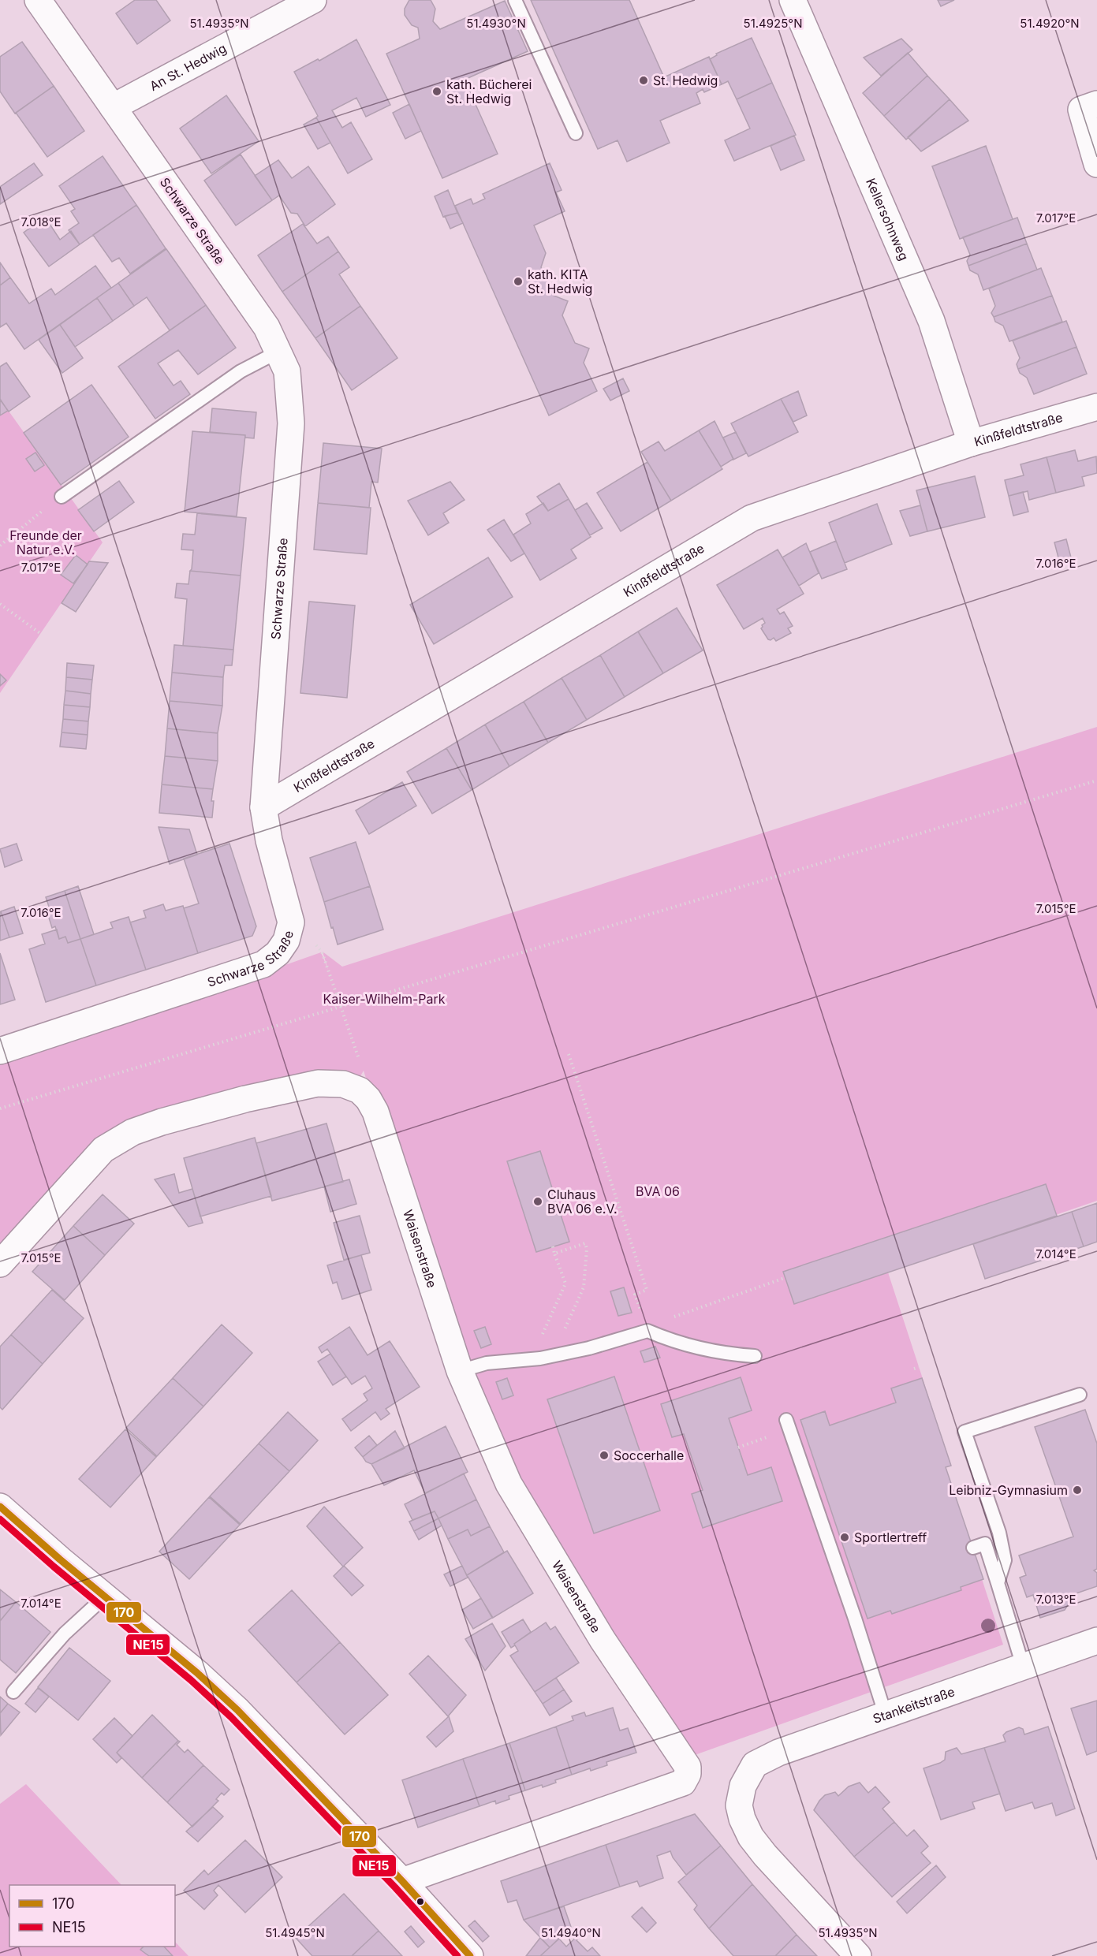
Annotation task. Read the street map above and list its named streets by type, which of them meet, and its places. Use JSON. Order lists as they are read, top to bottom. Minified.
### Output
{"streets":{"street":["An St. Hedwig","Kellersohnweg","Schwarze Straße","Kinßfeldtstraße","Waisenstraße","Stankeitstraße"]},"crossings":[["An St. Hedwig","Schwarze Straße"],["Kellersohnweg","Kinßfeldtstraße"],["Schwarze Straße","Kinßfeldtstraße"]],"parks":["Freunde der Natur e.V.","Kaiser-Wilhelm-Park","BVA 06"],"places":["St. Hedwig","kath. Bücherei St. Hedwig","kath. KITA St. Hedwig","Cluhaus BVA 06 e.V.","Soccerhalle","Leibniz-Gymnasium","Sportlertreff"],"lines":["transit line 170","transit line NE15"],"legend":["170","NE15"],"coordinates":["51.4935°N","51.4930°N","51.4925°N","51.4920°N","7.017°E","7.018°E","7.016°E","7.015°E","7.014°E","7.013°E","51.4945°N","51.4940°N"]}
